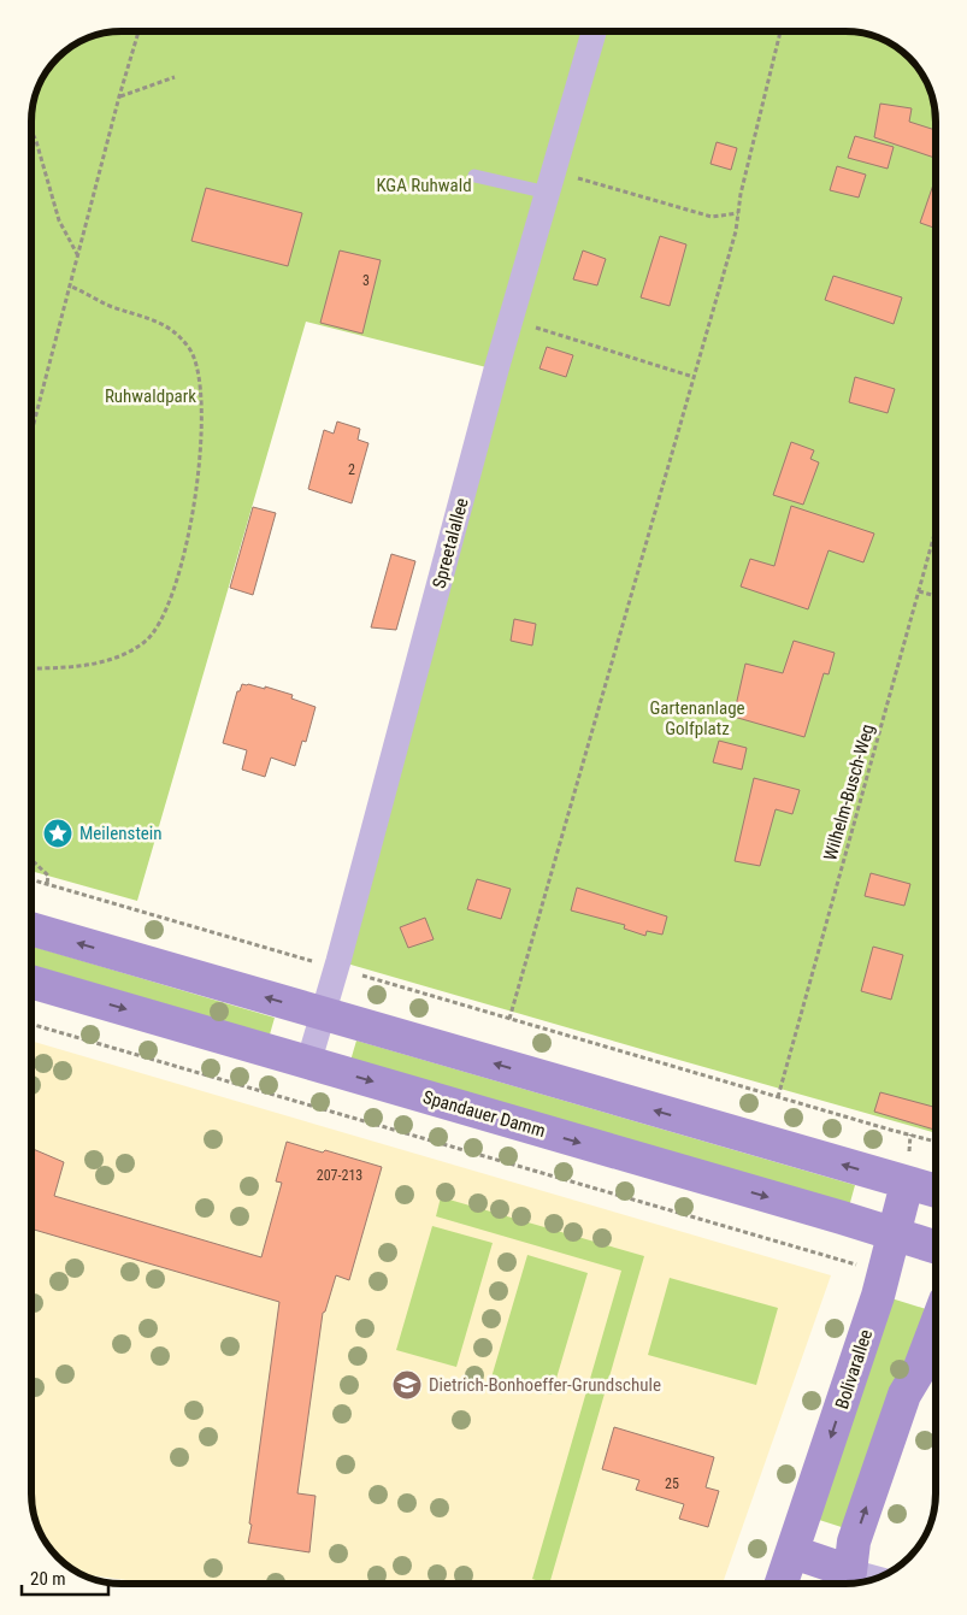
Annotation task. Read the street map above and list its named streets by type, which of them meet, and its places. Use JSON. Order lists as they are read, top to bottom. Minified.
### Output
{"streets":{"main road":["Spandauer Damm","Bolivarallee"],"street":["Spreetalallee"],"path":["Wilhelm-Busch-Weg"]},"crossings":[["Spreetalallee","Spandauer Damm"],["Spandauer Damm","Bolivarallee"]],"parks":["KGA Ruhwald","Ruhwaldpark","Gartenanlage Golfplatz"],"places":{"place":["Meilenstein"],"school or university":["Dietrich-Bonhoeffer-Grundschule"]},"house_numbers":["3","2","207-213","25"],"scale_bar":"20 m"}
